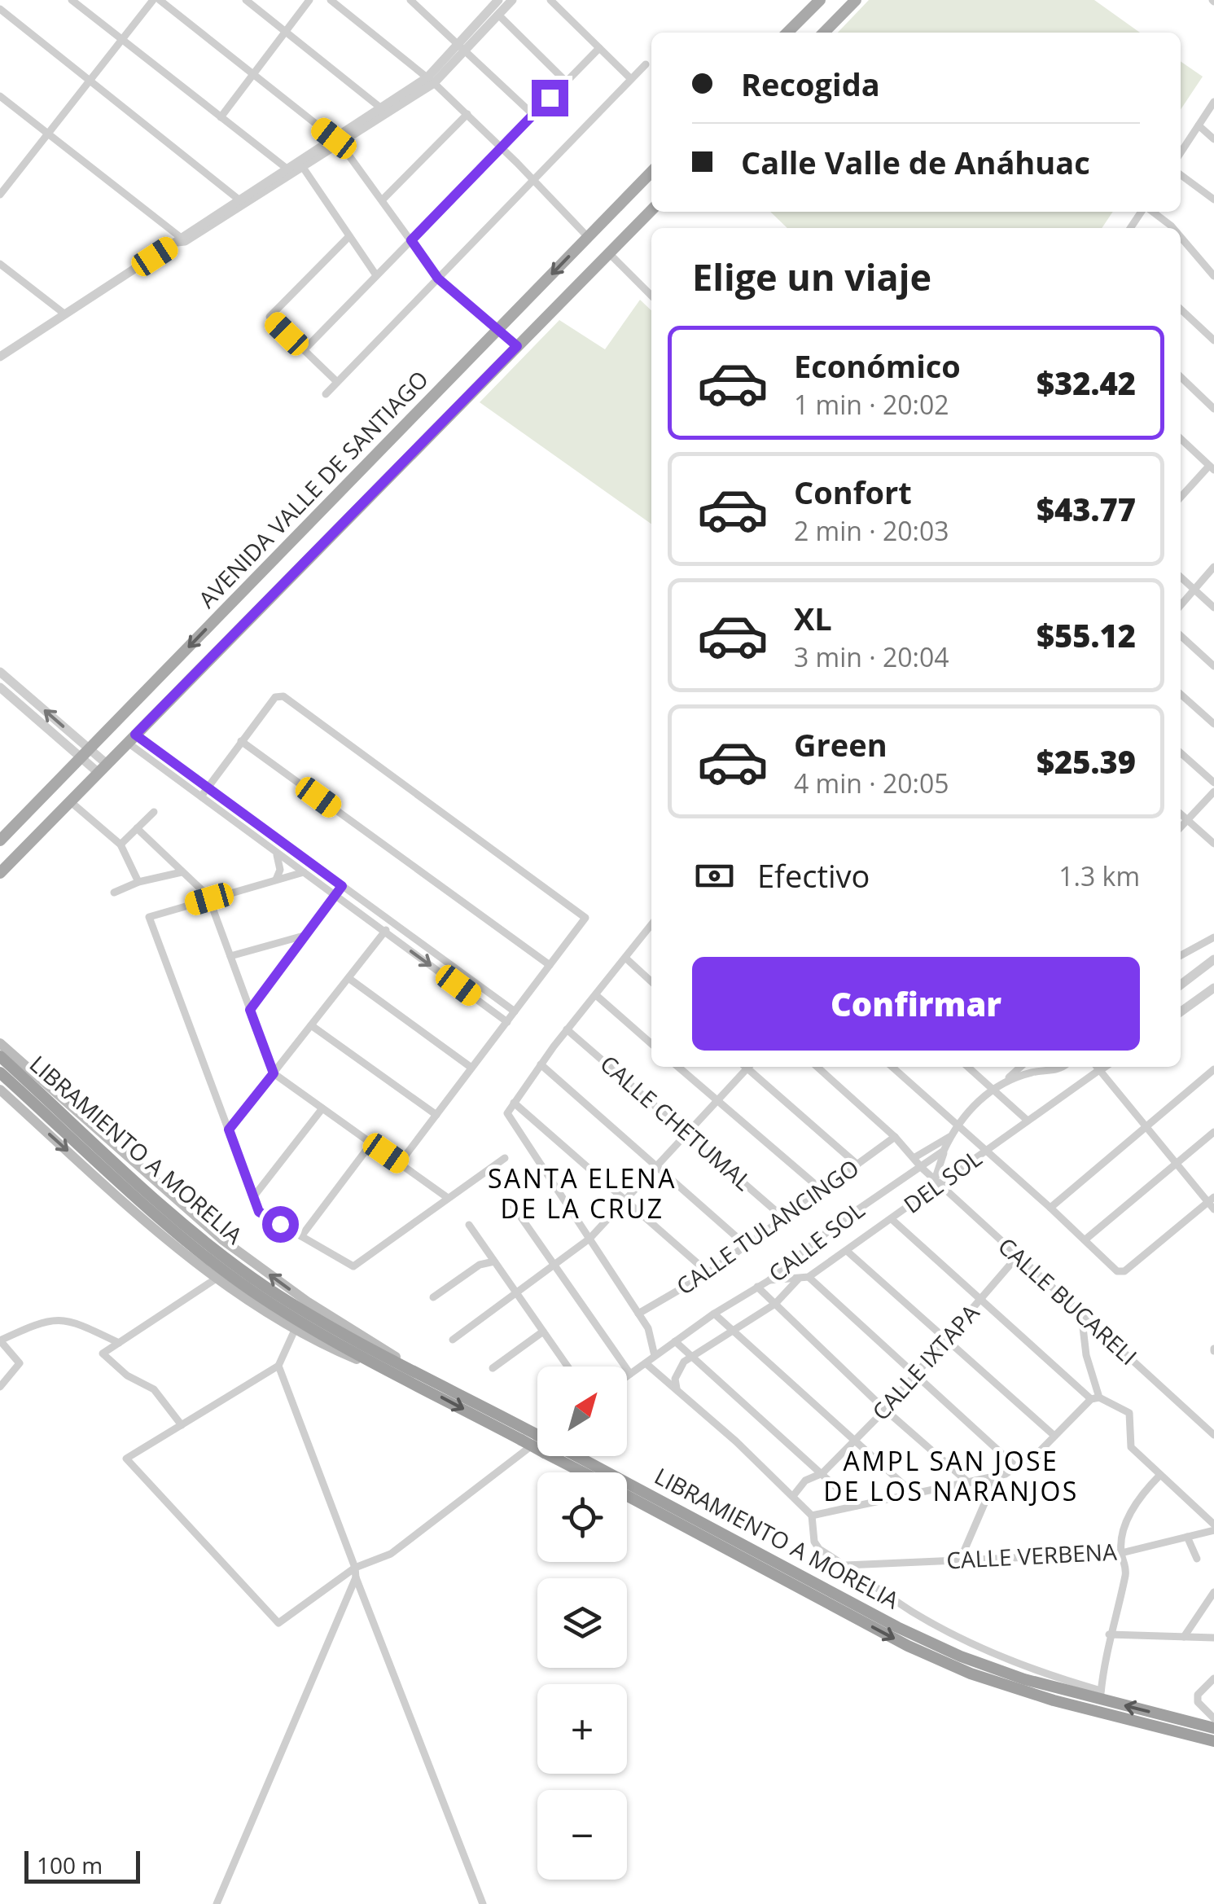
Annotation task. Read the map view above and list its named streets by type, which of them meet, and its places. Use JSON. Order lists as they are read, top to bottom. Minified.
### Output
{"streets":{"highway":["LIBRAMIENTO A MORELIA"],"main road":["AVENIDA VALLE DE SANTIAGO"],"street":["CALLE CHETUMAL","DEL SOL","CALLE TULANCINGO","CALLE SOL","CALLE BUCARELI","CALLE IXTAPA","CALLE VERBENA"]},"crossings":[["CALLE CHETUMAL","CALLE TULANCINGO"],["DEL SOL","CALLE SOL"],["DEL SOL","CALLE BUCARELI"],["CALLE TULANCINGO","CALLE BUCARELI"],["CALLE SOL","CALLE BUCARELI"],["CALLE BUCARELI","CALLE IXTAPA"]],"districts":["SANTA ELENA DE LA CRUZ","AMPL SAN JOSE DE LOS NARANJOS"],"scale_bar":"100 m","north":"top right","page":{"banner":["Recogida","Calle Valle de Anáhuac"],"heading":"Elige un viaje","list":[{"name":"Económico","note":"1 min · 20:02","value":"$32.42"},{"name":"Confort","note":"2 min · 20:03","value":"$43.77"},{"name":"XL","note":"3 min · 20:04","value":"$55.12"},{"name":"Green","note":"4 min · 20:05","value":"$25.39"}],"pay":["Efectivo","1.3 km"],"buttons":"Confirmar","map_buttons":["+","−"],"scale":"100 m"}}
